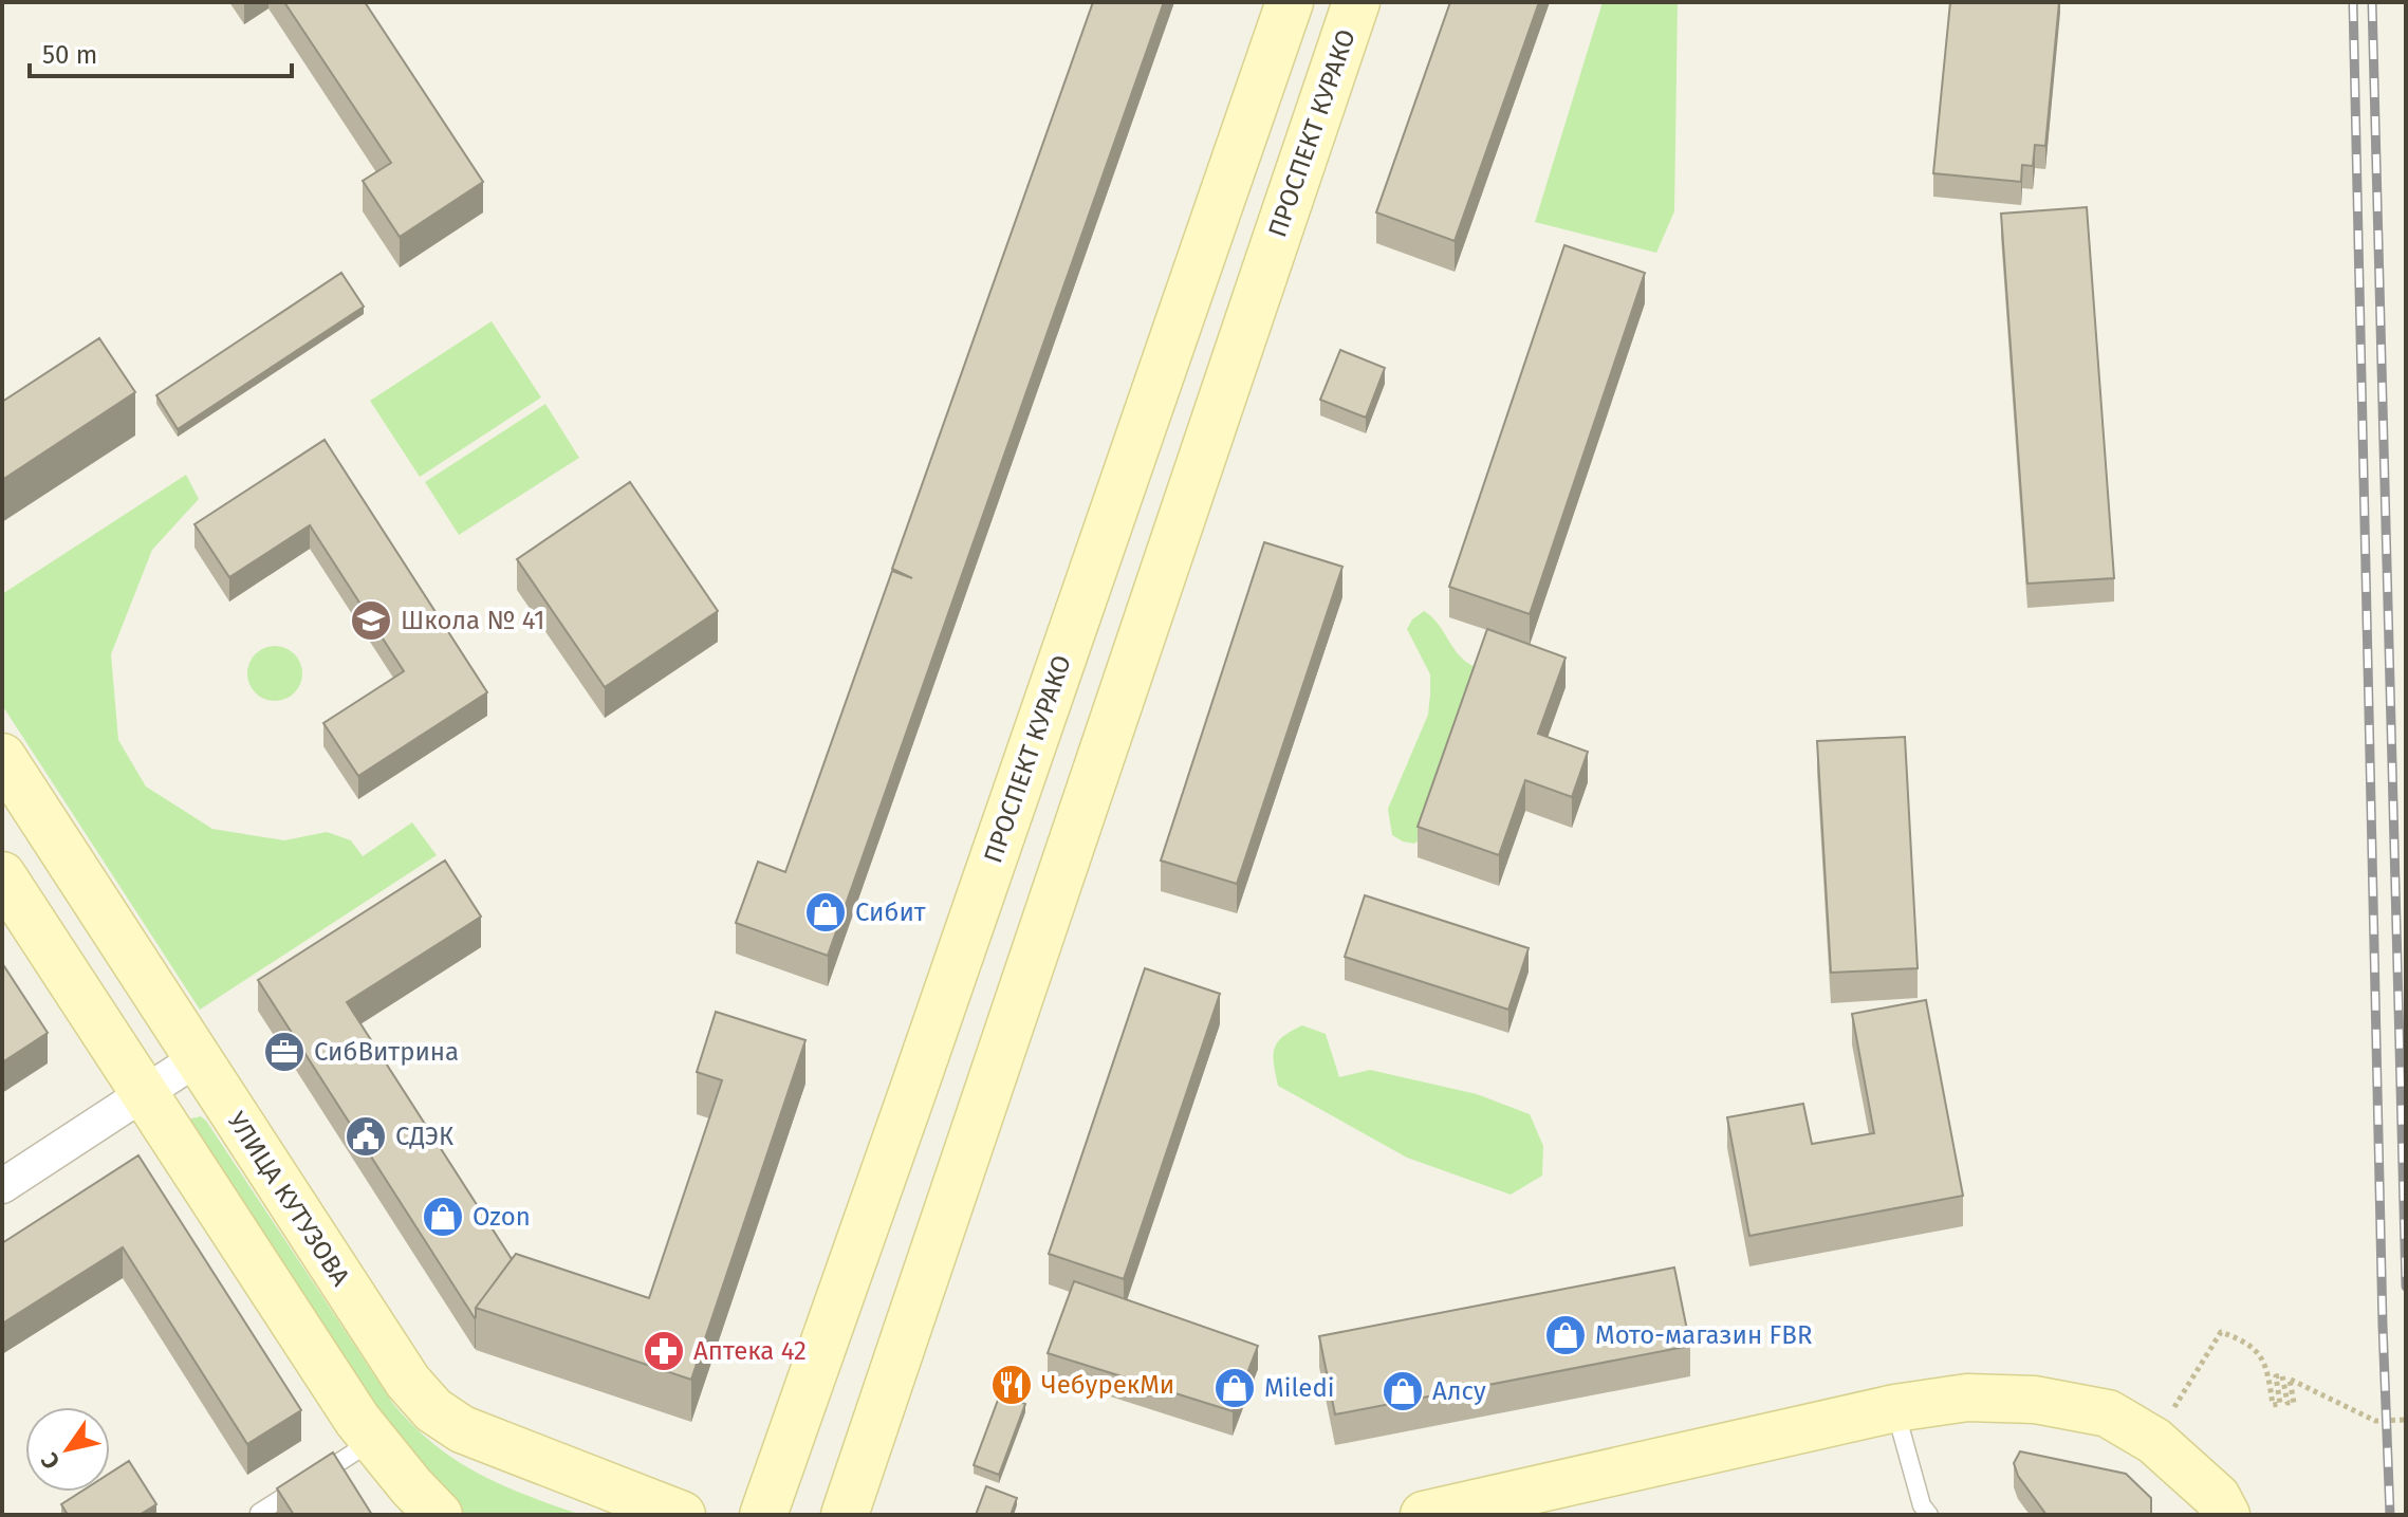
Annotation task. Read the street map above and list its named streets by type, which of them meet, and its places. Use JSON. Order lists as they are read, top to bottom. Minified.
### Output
{"streets":{"main road":["ПРОСПЕКТ КУРАКО","УЛИЦА КУТУЗОВА"]},"places":{"school or university":["Школа № 41"],"shop":["Сибит","Ozon","Мото-магазин FBR","Miledi","Алсу"],"office":["СибВитрина"],"public building":["СДЭК"],"pharmacy":["Аптека 42"],"restaurant":["ЧебурекМи"]},"scale_bar":"50 m","north":"bottom left"}
